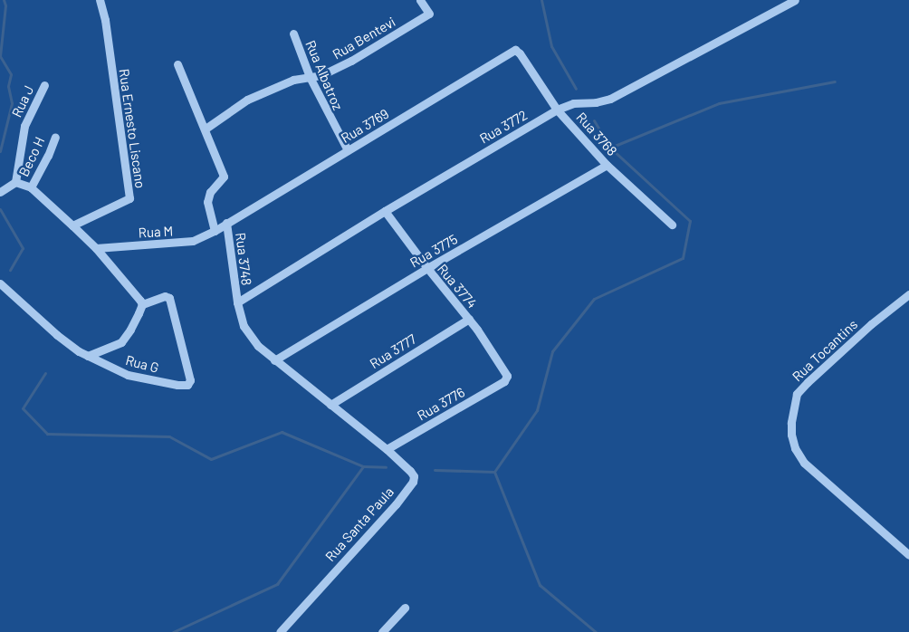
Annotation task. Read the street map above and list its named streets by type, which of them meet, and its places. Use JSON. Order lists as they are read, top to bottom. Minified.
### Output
{"streets":{"street":["Rua Bentevi","Rua Albatroz","Rua J","Rua 3769","Rua 3772","Rua Ernesto Liscano","Rua 3768","Beco H","Rua M","Rua 3775","Rua 3748","Rua 3774","Rua Tocantins","Rua 3777","Rua G","Rua 3776","Rua Santa Paula"]},"crossings":[["Rua Bentevi","Rua Albatroz"],["Rua Bentevi","Rua 3748"],["Rua Albatroz","Rua 3769"],["Rua 3769","Rua 3768"],["Rua 3769","Rua 3748"],["Rua 3772","Rua 3768"],["Rua 3772","Rua 3748"],["Rua 3772","Rua 3774"],["Rua 3768","Rua 3775"],["Rua M","Rua 3748"],["Rua 3775","Rua 3748"],["Rua 3775","Rua 3774"],["Rua 3748","Rua 3777"],["Rua 3748","Rua Santa Paula"],["Rua 3774","Rua 3777"],["Rua 3774","Rua 3776"],["Rua 3776","Rua Santa Paula"]]}
